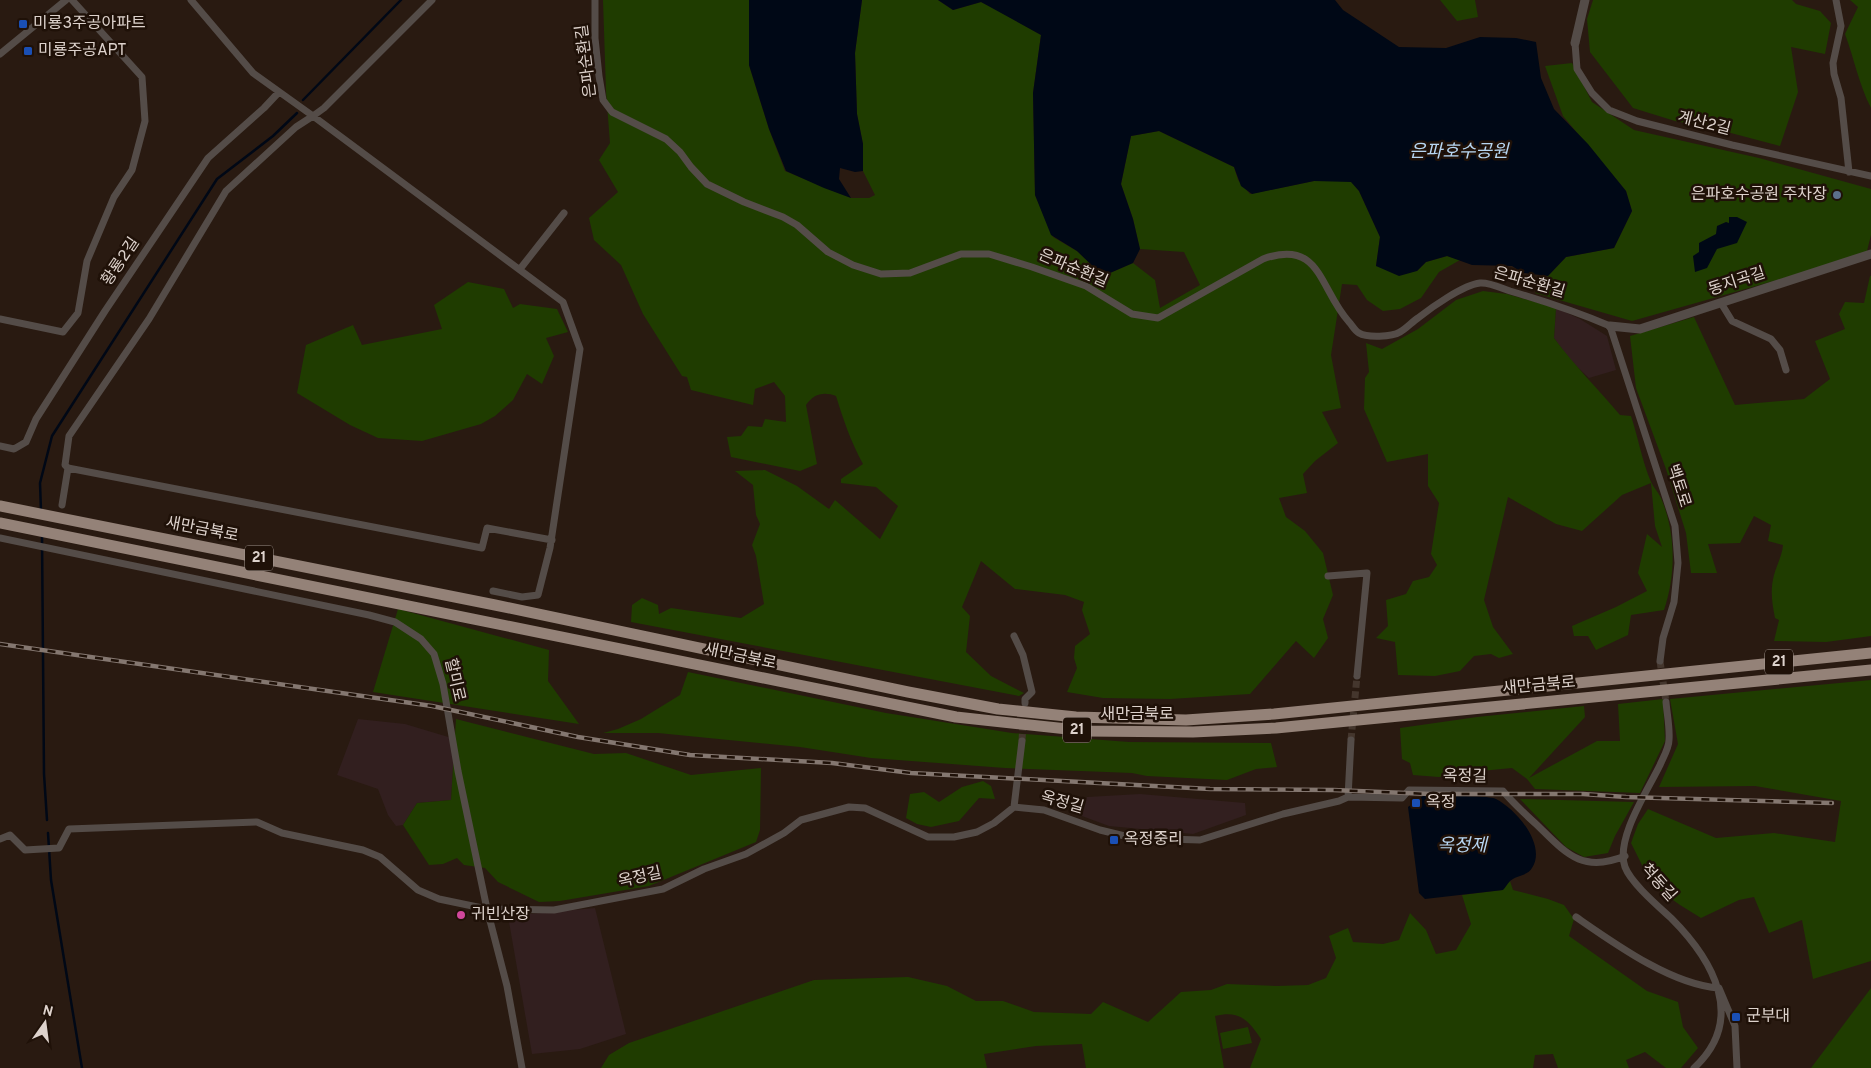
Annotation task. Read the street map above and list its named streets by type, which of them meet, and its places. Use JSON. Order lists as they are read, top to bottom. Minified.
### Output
{"streets":{"highway":["새만금북로","21"],"street":["은파순환길","계산2길","황룡2길","동지곡길","백토로","할미로","옥정길","척동길"]},"crossings":[["은파순환길","동지곡길"],["은파순환길","백토로"],["동지곡길","백토로"],["할미로","옥정길"],["옥정길","척동길"]],"water":["은파호수공원","옥정제"],"places":{"transit":["미룡3주공아파트","미룡주공APT","옥정","옥정중리","군부대"],"other":["은파호수공원 주차장","귀빈산장"]},"north":"top"}
